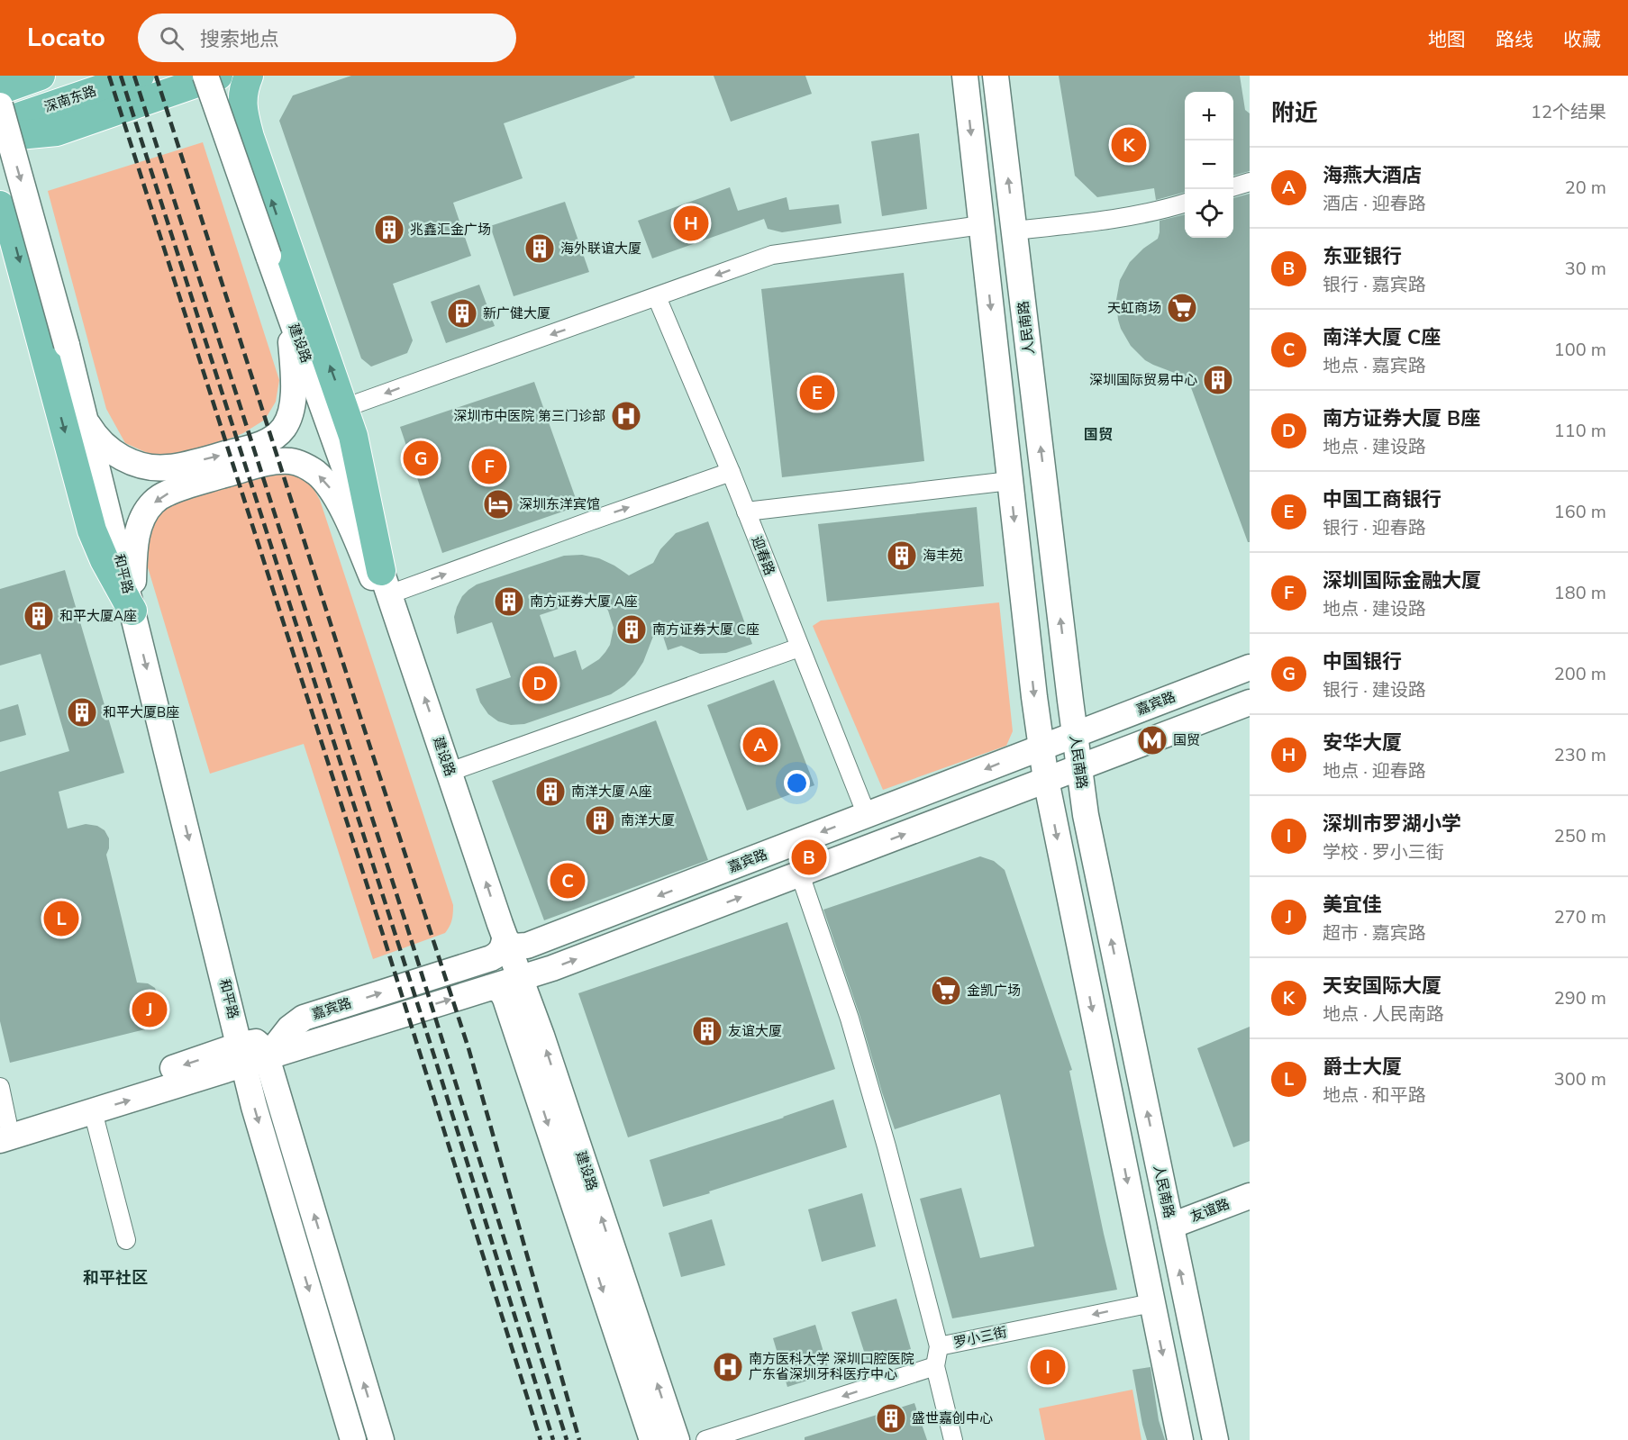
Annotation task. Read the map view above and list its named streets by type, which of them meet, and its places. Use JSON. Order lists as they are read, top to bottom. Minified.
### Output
{"streets":{"main road":["深南东路","人民南路","建设路","和平路","嘉宾路","友谊路"],"street":["迎春路","罗小三街"]},"crossings":[["人民南路","嘉宾路"],["人民南路","友谊路"],["建设路","嘉宾路"],["迎春路","嘉宾路"],["和平路","嘉宾路"]],"one_way":["罗小三街"],"districts":["国贸","和平社区"],"places":{"building":["兆鑫汇金广场","海外联谊大厦","新广健大厦","深圳国际贸易中心","海丰苑","南方证券大厦 A座","和平大厦A座","南方证券大厦 C座","和平大厦B座","南洋大厦 A座","南洋大厦","友谊大厦","盛世嘉创中心"],"supermarket":["天虹商场","金凯广场"],"hospital":["深圳市中医院 第三门诊部","南方医科大学 深圳口腔医院 广东省深圳牙科医疗中心"],"hotel":["深圳东洋宾馆"],"metro station":["国贸"]},"page":{"header":"Locato","search":"搜索地点","nav":["地图","路线","收藏"],"heading":["附近","12个结果"],"map_buttons":["+","−"],"pins":["K","H","E","G","F","D","A","B","C","L","J","I"],"list":[{"mark":"A","name":"海燕大酒店","note":"酒店 · 迎春路","value":"20 m"},{"mark":"B","name":"东亚银行","note":"银行 · 嘉宾路","value":"30 m"},{"mark":"C","name":"南洋大厦 C座","note":"地点 · 嘉宾路","value":"100 m"},{"mark":"D","name":"南方证券大厦 B座","note":"地点 · 建设路","value":"110 m"},{"mark":"E","name":"中国工商银行","note":"银行 · 迎春路","value":"160 m"},{"mark":"F","name":"深圳国际金融大厦","note":"地点 · 建设路","value":"180 m"},{"mark":"G","name":"中国银行","note":"银行 · 建设路","value":"200 m"},{"mark":"H","name":"安华大厦","note":"地点 · 迎春路","value":"230 m"},{"mark":"I","name":"深圳市罗湖小学","note":"学校 · 罗小三街","value":"250 m"},{"mark":"J","name":"美宜佳","note":"超市 · 嘉宾路","value":"270 m"},{"mark":"K","name":"天安国际大厦","note":"地点 · 人民南路","value":"290 m"},{"mark":"L","name":"爵士大厦","note":"地点 · 和平路","value":"300 m"}]}}
